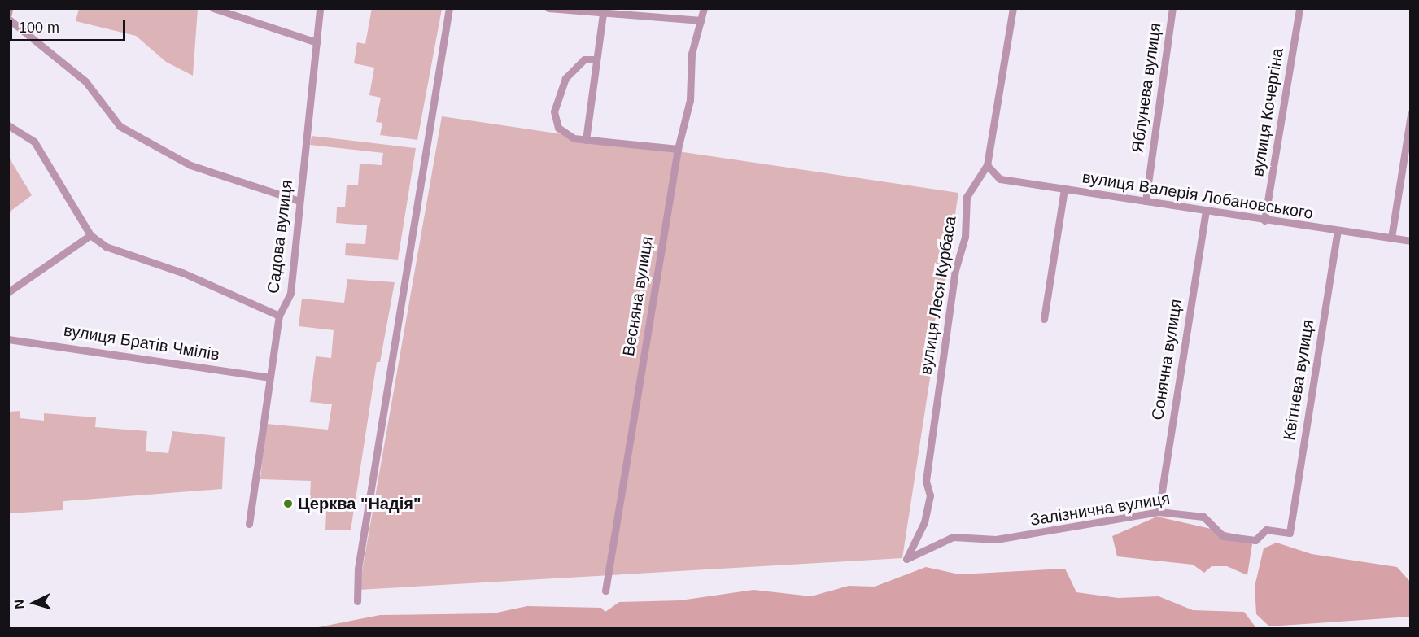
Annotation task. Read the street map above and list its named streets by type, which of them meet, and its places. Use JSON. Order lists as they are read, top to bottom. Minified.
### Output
{"streets":{"street":["Яблунева вулиця","вулиця Кочергіна","вулиця Валерія Лобановського","Садова вулиця","вулиця Леся Курбаса","Весняна вулиця","вулиця Братів Чмілів","Сонячна вулиця","Квітнева вулиця","Залізнична вулиця"]},"crossings":[["Яблунева вулиця","вулиця Валерія Лобановського"],["вулиця Кочергіна","вулиця Валерія Лобановського"],["вулиця Валерія Лобановського","вулиця Леся Курбаса"],["вулиця Валерія Лобановського","Сонячна вулиця"],["вулиця Валерія Лобановського","Квітнева вулиця"],["Садова вулиця","вулиця Братів Чмілів"],["вулиця Леся Курбаса","Залізнична вулиця"],["Сонячна вулиця","Залізнична вулиця"],["Квітнева вулиця","Залізнична вулиця"]],"places":["Церква \"Надія\""],"scale_bar":"100 m","north":"left"}
